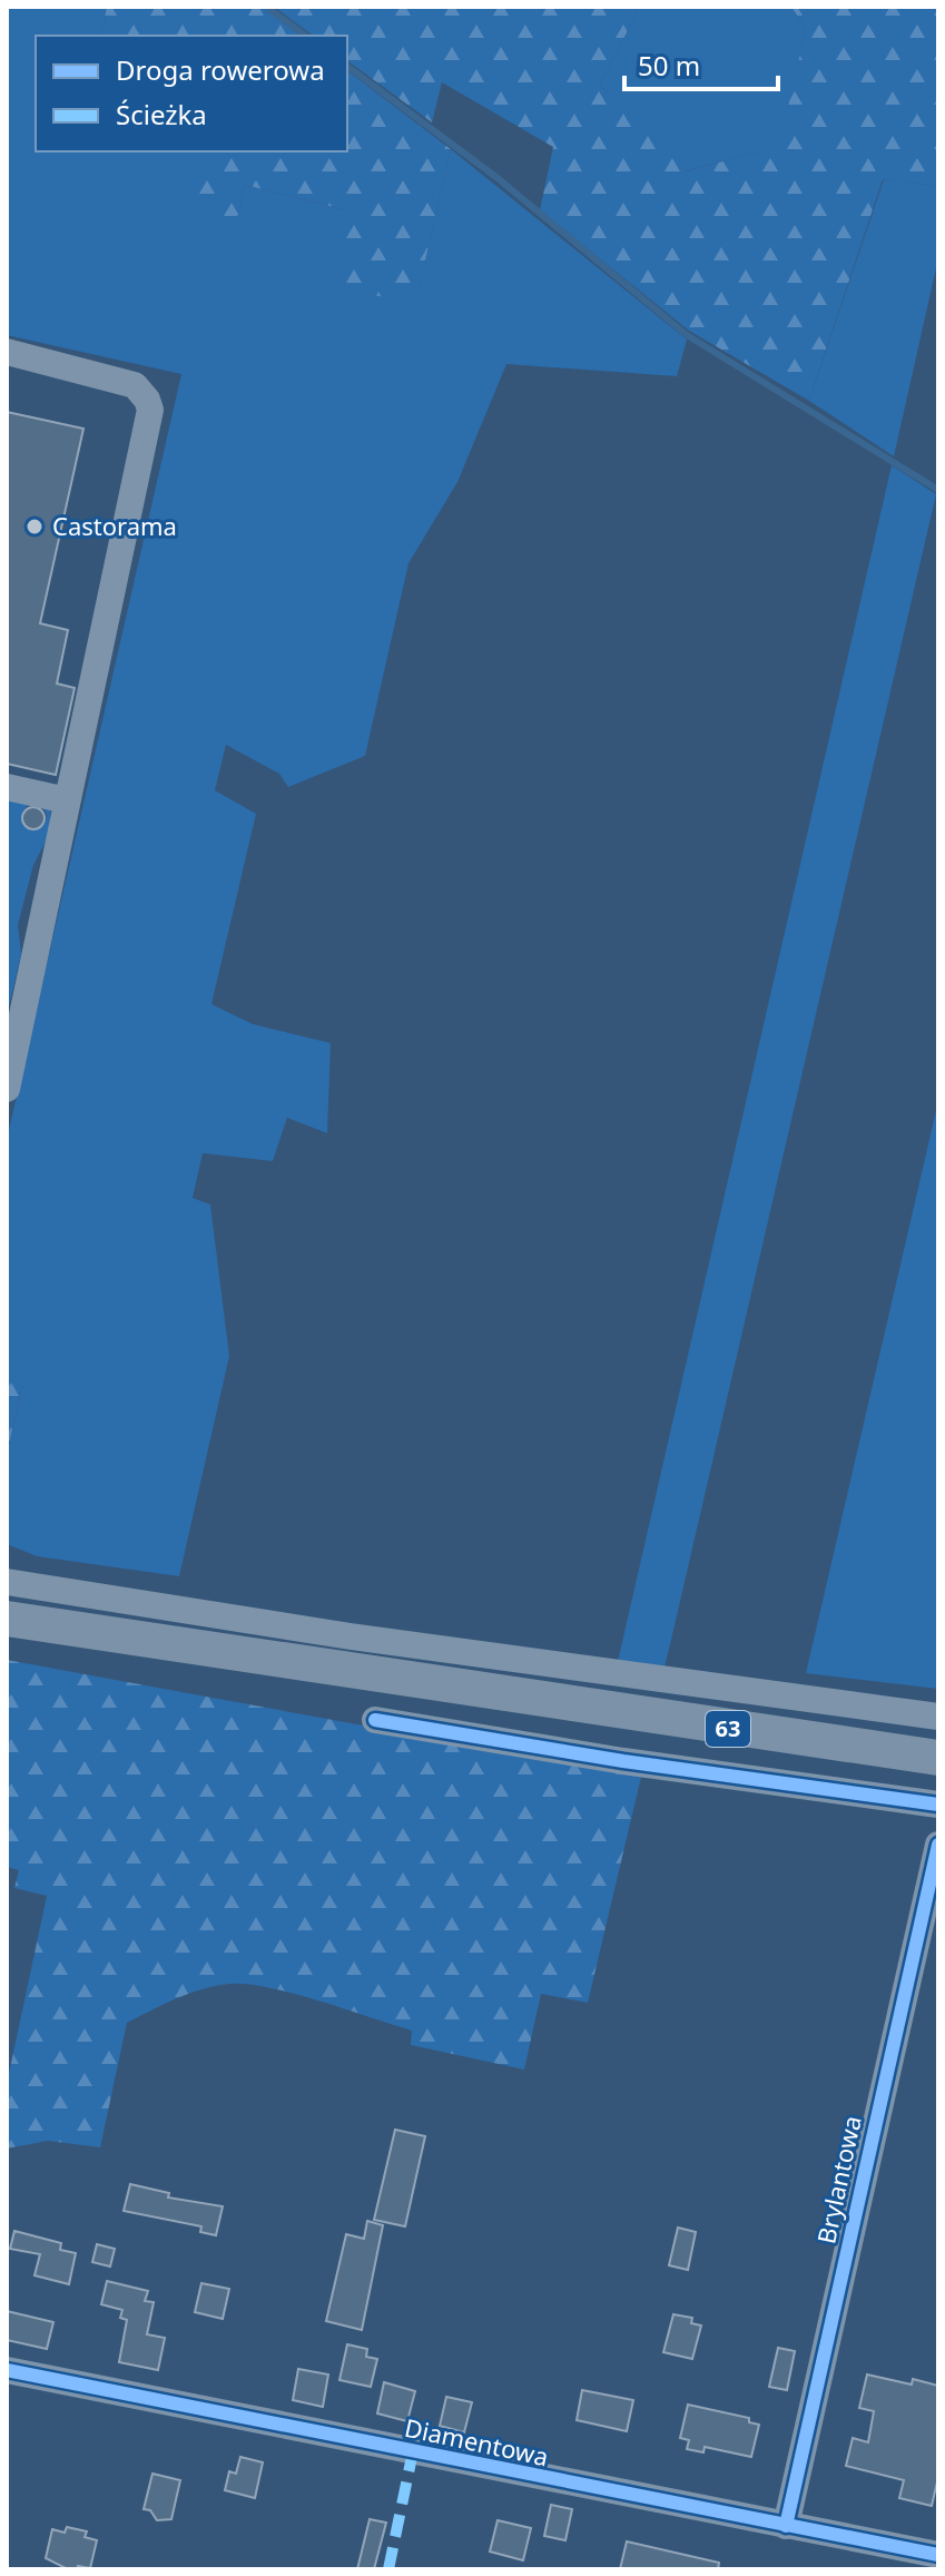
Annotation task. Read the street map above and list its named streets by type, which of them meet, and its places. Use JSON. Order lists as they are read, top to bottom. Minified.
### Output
{"streets":{"main road":["63"],"street":["Brylantowa","Diamentowa"]},"crossings":[["Brylantowa","Diamentowa"]],"places":["Castorama"],"legend":["Droga rowerowa","Ścieżka"],"scale_bar":"50 m"}
